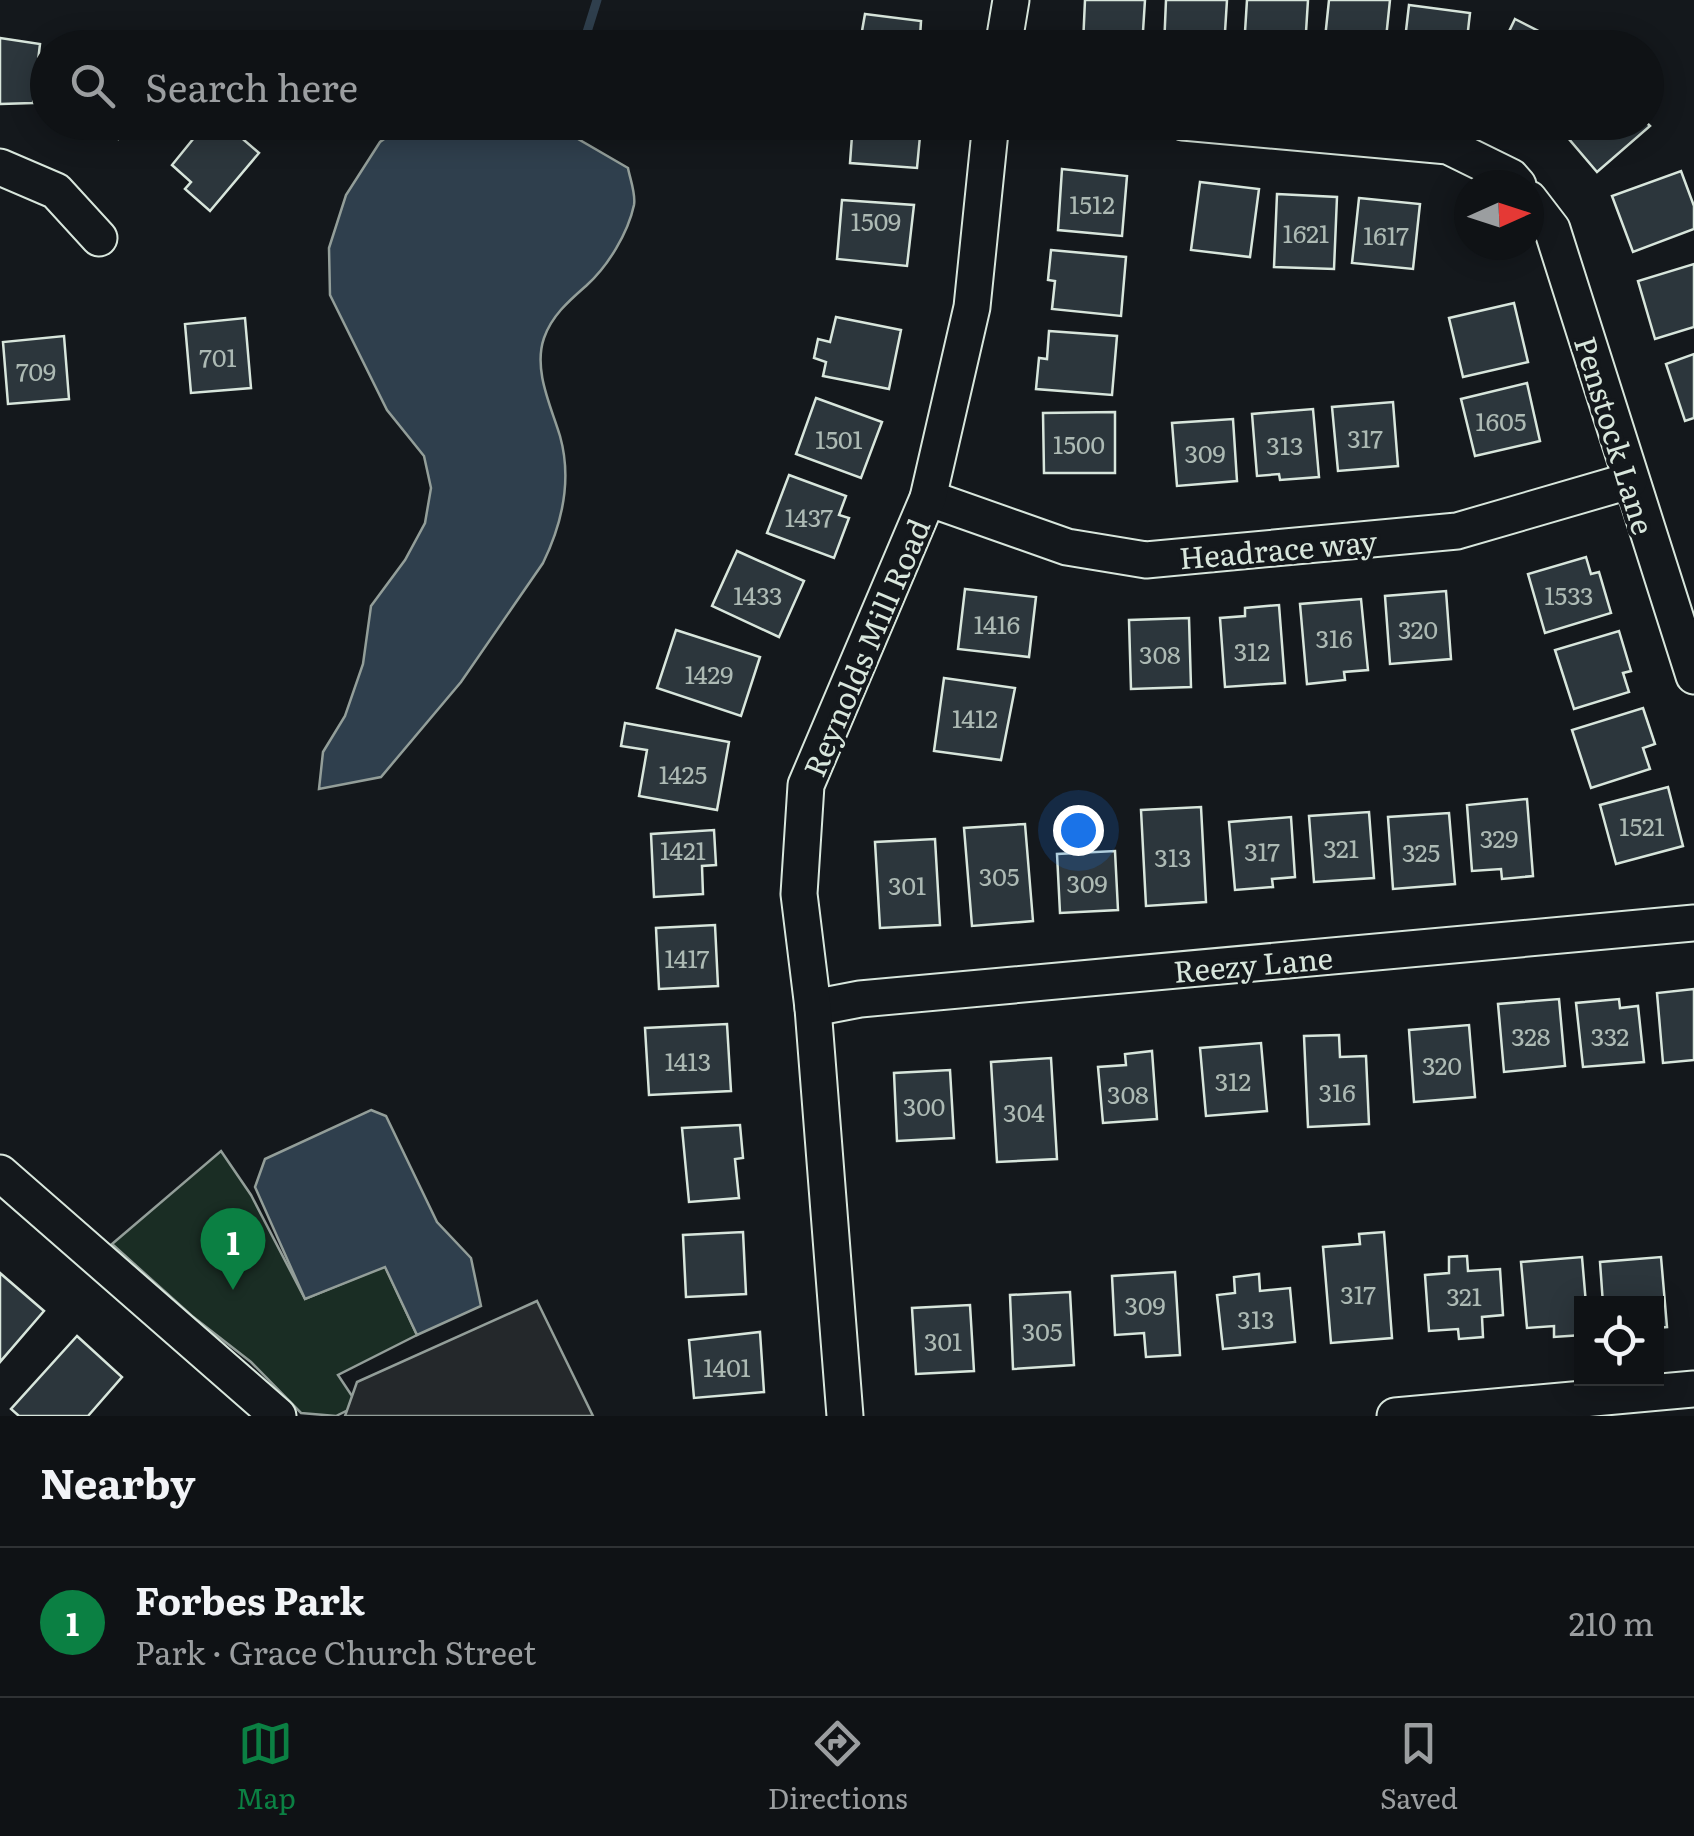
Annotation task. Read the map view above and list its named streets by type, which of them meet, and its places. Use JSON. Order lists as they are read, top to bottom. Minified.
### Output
{"streets":{"street":["Penstock Lane","Headrace way","Reynolds Mill Road","Reezy Lane"]},"crossings":[["Penstock Lane","Headrace way"],["Headrace way","Reynolds Mill Road"],["Reynolds Mill Road","Reezy Lane"]],"house_numbers":["1512","1509","1621","1617","701","709","1605","317","1501","1500","313","309","1437","1433","1533","1416","320","316","312","308","1429","1412","1425","1521","329","321","1421","317","325","313","305","309","301","1417","328","332","1413","320","312","316","308","300","304","317","321","309","313","305","301","1401"],"north":"right","page":{"search":"Search here","pins":"1","heading":"Nearby","list":[{"mark":"1","name":"Forbes Park","note":"Park · Grace Church Street","value":"210 m"}],"nav":["Map","Directions","Saved"]}}
